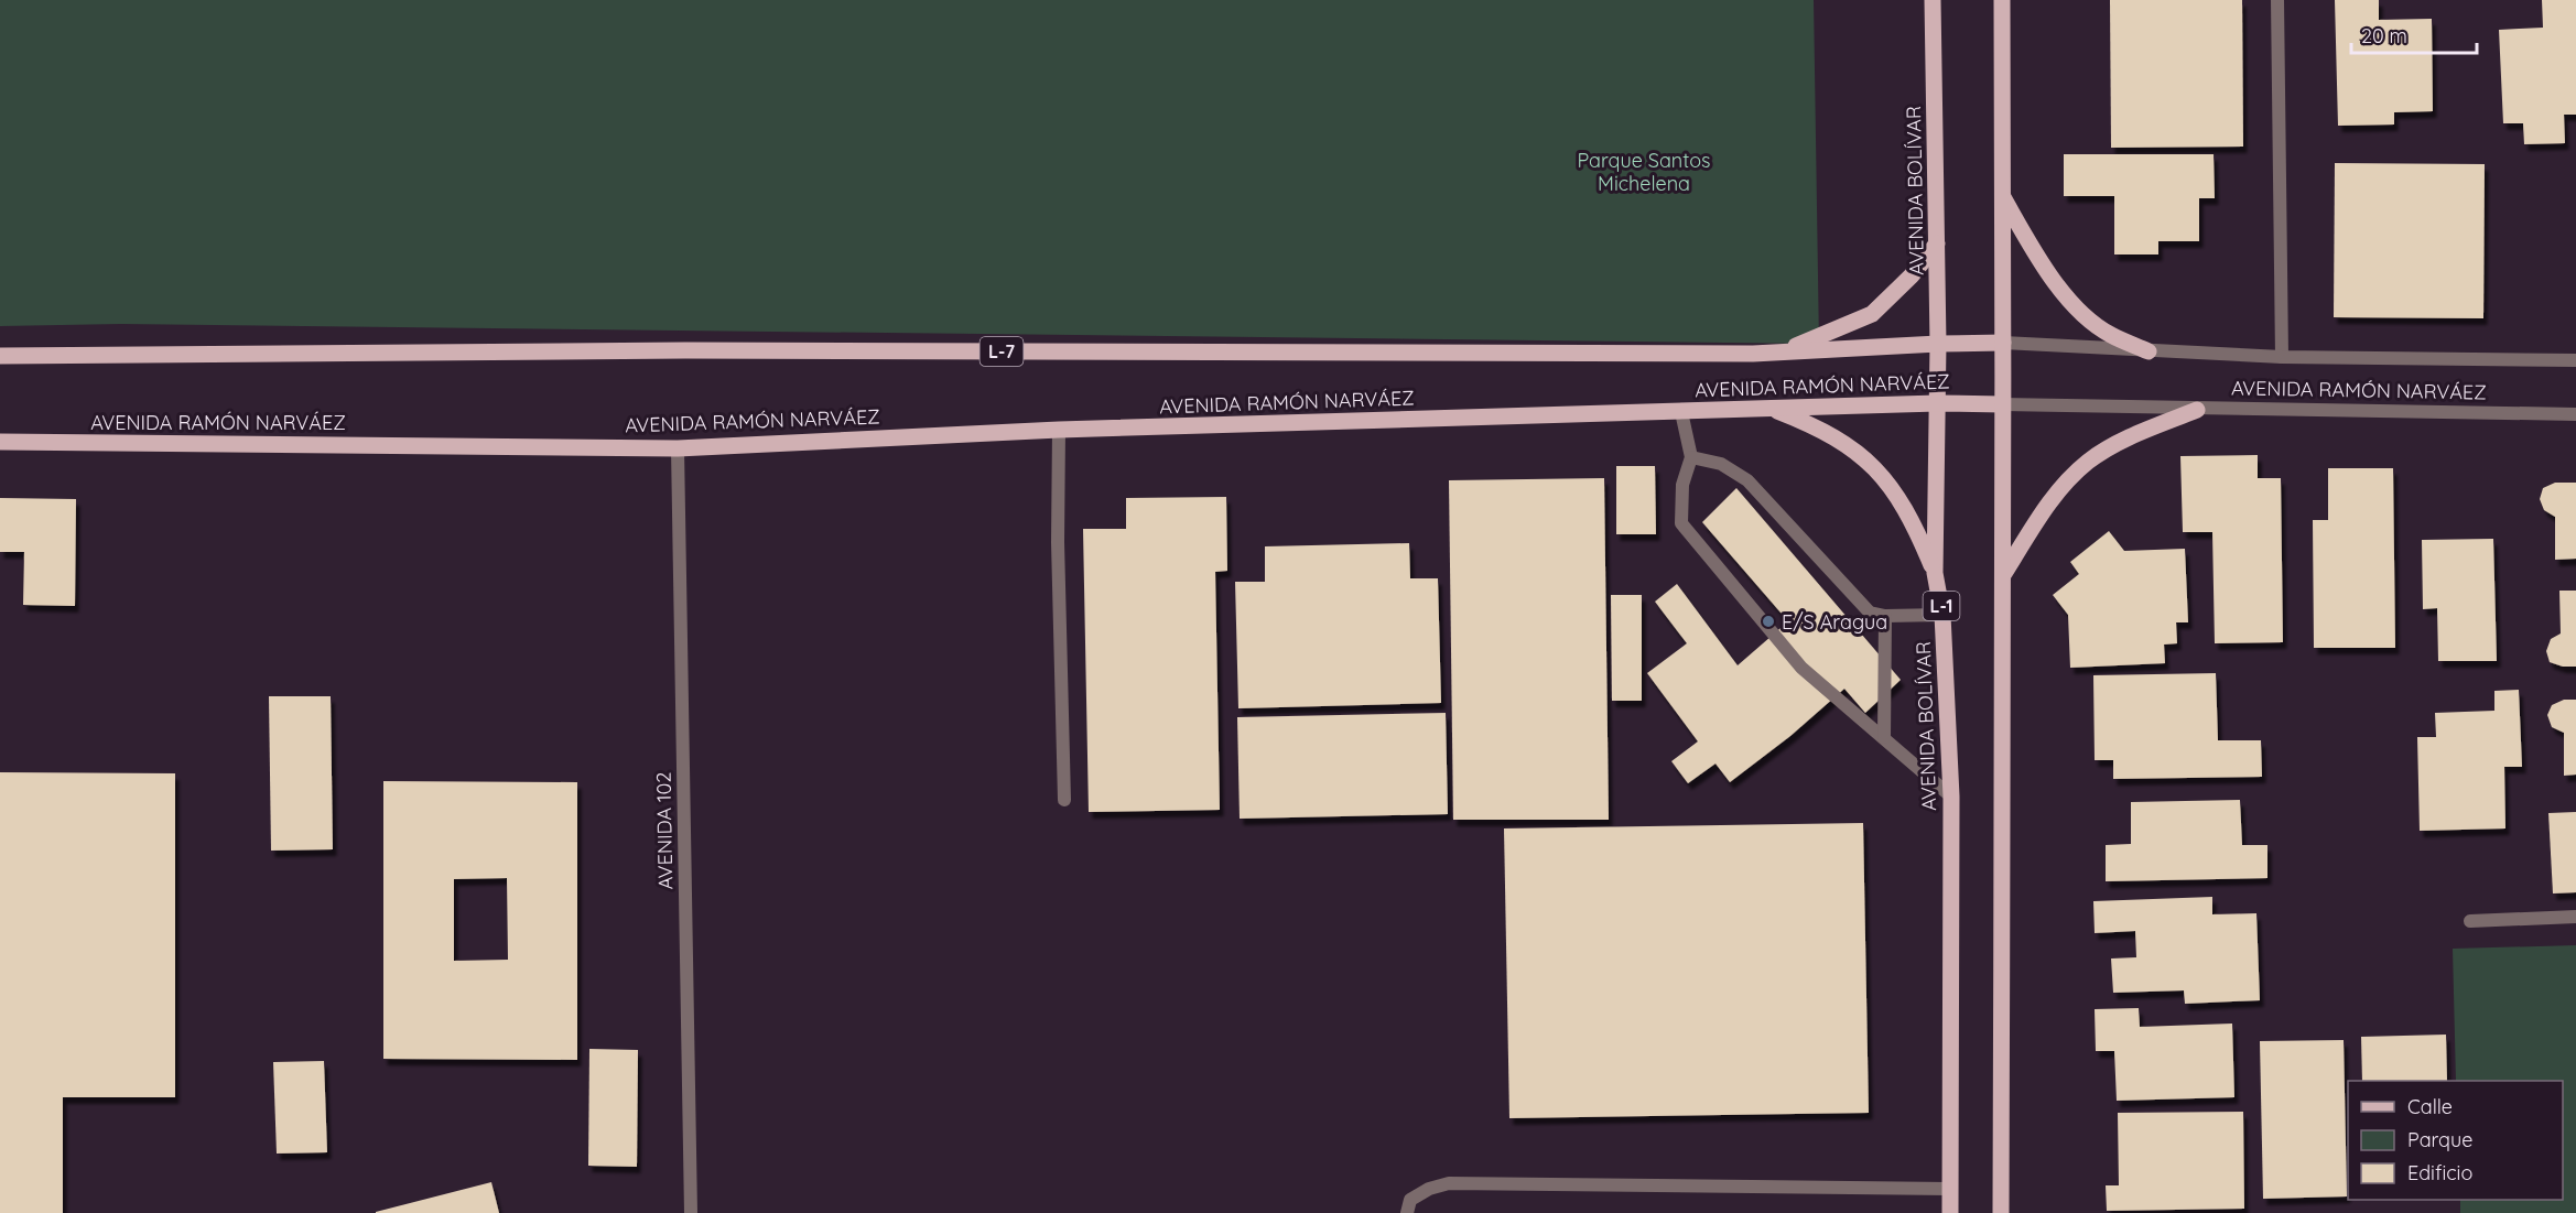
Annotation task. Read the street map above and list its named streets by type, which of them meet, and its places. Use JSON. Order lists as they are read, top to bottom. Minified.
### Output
{"streets":{"main road":["AVENIDA BOLÍVAR","L-7","AVENIDA RAMÓN NARVÁEZ","L-1"],"street":["AVENIDA 102"]},"crossings":[["AVENIDA BOLÍVAR","AVENIDA RAMÓN NARVÁEZ"],["AVENIDA RAMÓN NARVÁEZ","AVENIDA 102"]],"parks":["Parque Santos Michelena"],"places":["E/S Aragua"],"legend":["Calle","Parque","Edificio"],"scale_bar":"20 m"}
